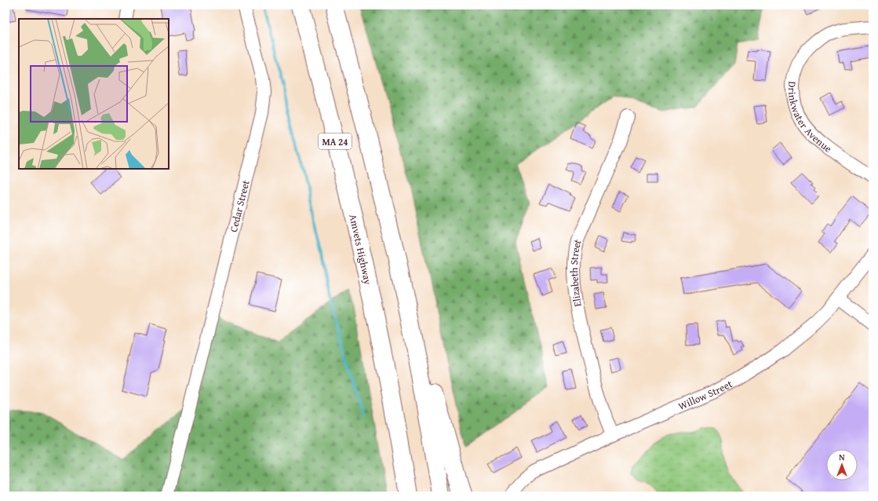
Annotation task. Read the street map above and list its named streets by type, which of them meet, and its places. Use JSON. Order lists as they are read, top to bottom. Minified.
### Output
{"streets":{"highway":["MA 24","Amvets Highway"],"street":["Drinkwater Avenue","Cedar Street","Elizabeth Street","Willow Street"]},"crossings":[["Elizabeth Street","Willow Street"]],"north":"top"}
